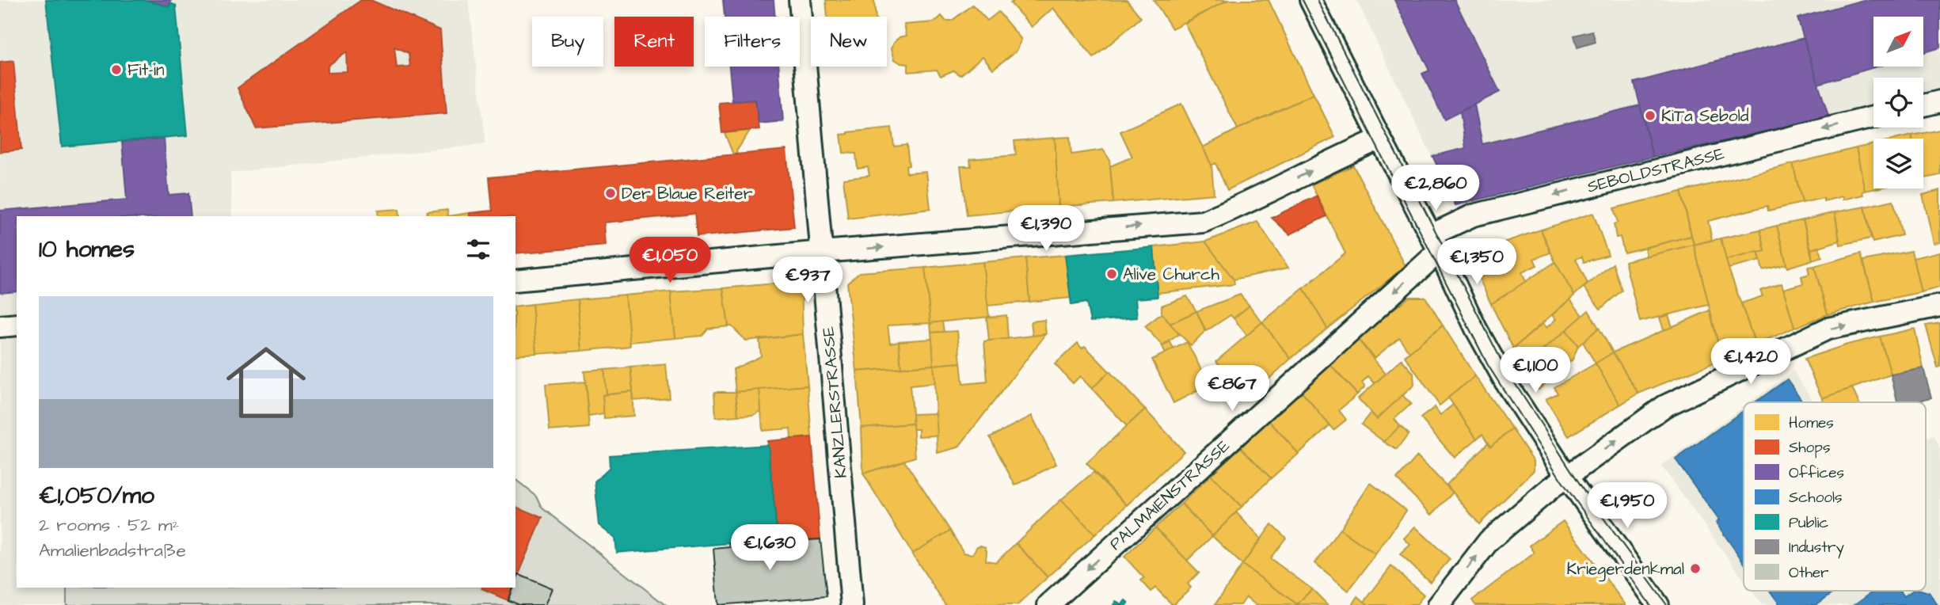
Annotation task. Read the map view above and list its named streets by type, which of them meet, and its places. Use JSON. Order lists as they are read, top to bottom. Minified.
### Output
{"streets":{"street":["SEBOLDSTRASSE","KANZLERSTRASSE","PALMAIENSTRASSE"]},"crossings":[["SEBOLDSTRASSE","PALMAIENSTRASSE"]],"one_way":["SEBOLDSTRASSE","PALMAIENSTRASSE"],"places":["Fit-in","KiTa Sebold","Der Blaue Reiter","Alive Church","Kriegerdenkmal"],"legend":["Homes","Shops","Offices","Schools","Public","Industry","Other"],"north":"top right","page":{"chip":["Buy","Rent","Filters","New"],"price":["€2,860","€1,390","€1,050","€1,350","€937","€1,420","€1,100","€867","€1,950","€1,630"],"heading":"10 homes","list":[{"name":"€1,050/mo","note":"2 rooms · 52 m² · Amalienbadstraße"}]}}
